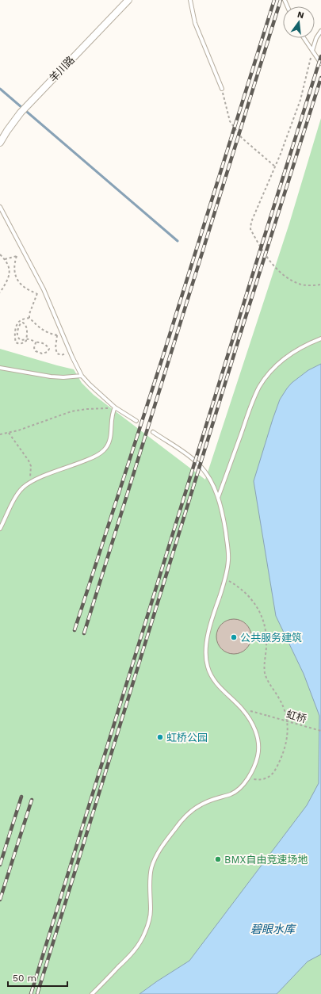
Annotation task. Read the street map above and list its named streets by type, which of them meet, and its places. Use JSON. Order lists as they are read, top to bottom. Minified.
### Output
{"streets":{"street":["羊川路"],"path":["虹桥"]},"water":["碧眼水库"],"places":["公共服务建筑","虹桥公园","BMX自由竞速场地"],"scale_bar":"50 m","north":"top"}
